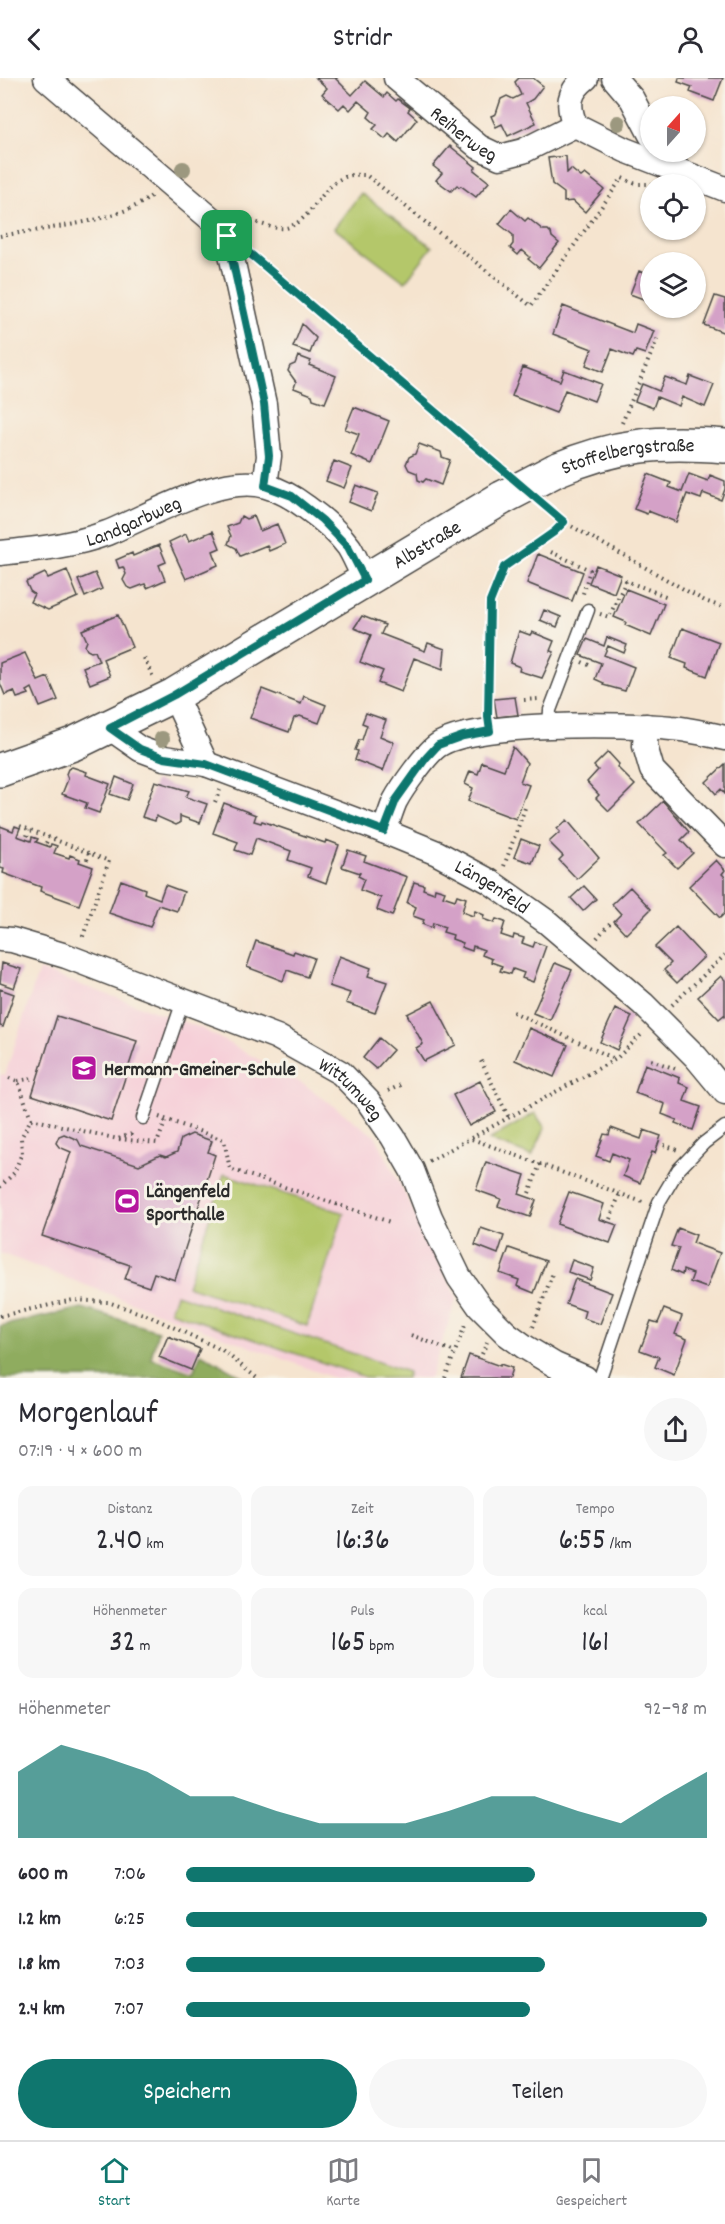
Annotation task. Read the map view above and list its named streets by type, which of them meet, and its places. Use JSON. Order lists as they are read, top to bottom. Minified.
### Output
{"streets":{"street":["Reiherweg","Stoffelbergstraße","Landgarbweg","Albstraße","Längenfeld","Wittumweg"]},"crossings":[["Stoffelbergstraße","Albstraße"],["Landgarbweg","Albstraße"],["Albstraße","Längenfeld"]],"places":{"school or university":["Hermann-Gmeiner-Schule"],"sports":["Längenfeld Sporthalle"]},"north":"top","page":{"header":"Stridr","heading":["Morgenlauf","07:19 · 4 × 600 m"],"stats":[["Distanz","2.40 km"],["Zeit","16:36"],["Tempo","6:55 /km"],["Höhenmeter","32 m"],["Puls","165 bpm"],["kcal","161"]],"chart":["Höhenmeter","92–98 m"],"list":[{"name":"600 m","note":"7:06"},{"name":"1.2 km","note":"6:25"},{"name":"1.8 km","note":"7:03"},{"name":"2.4 km","note":"7:07"}],"buttons":["Speichern","Teilen"],"tabs":["Start","Karte","Gespeichert"]}}
